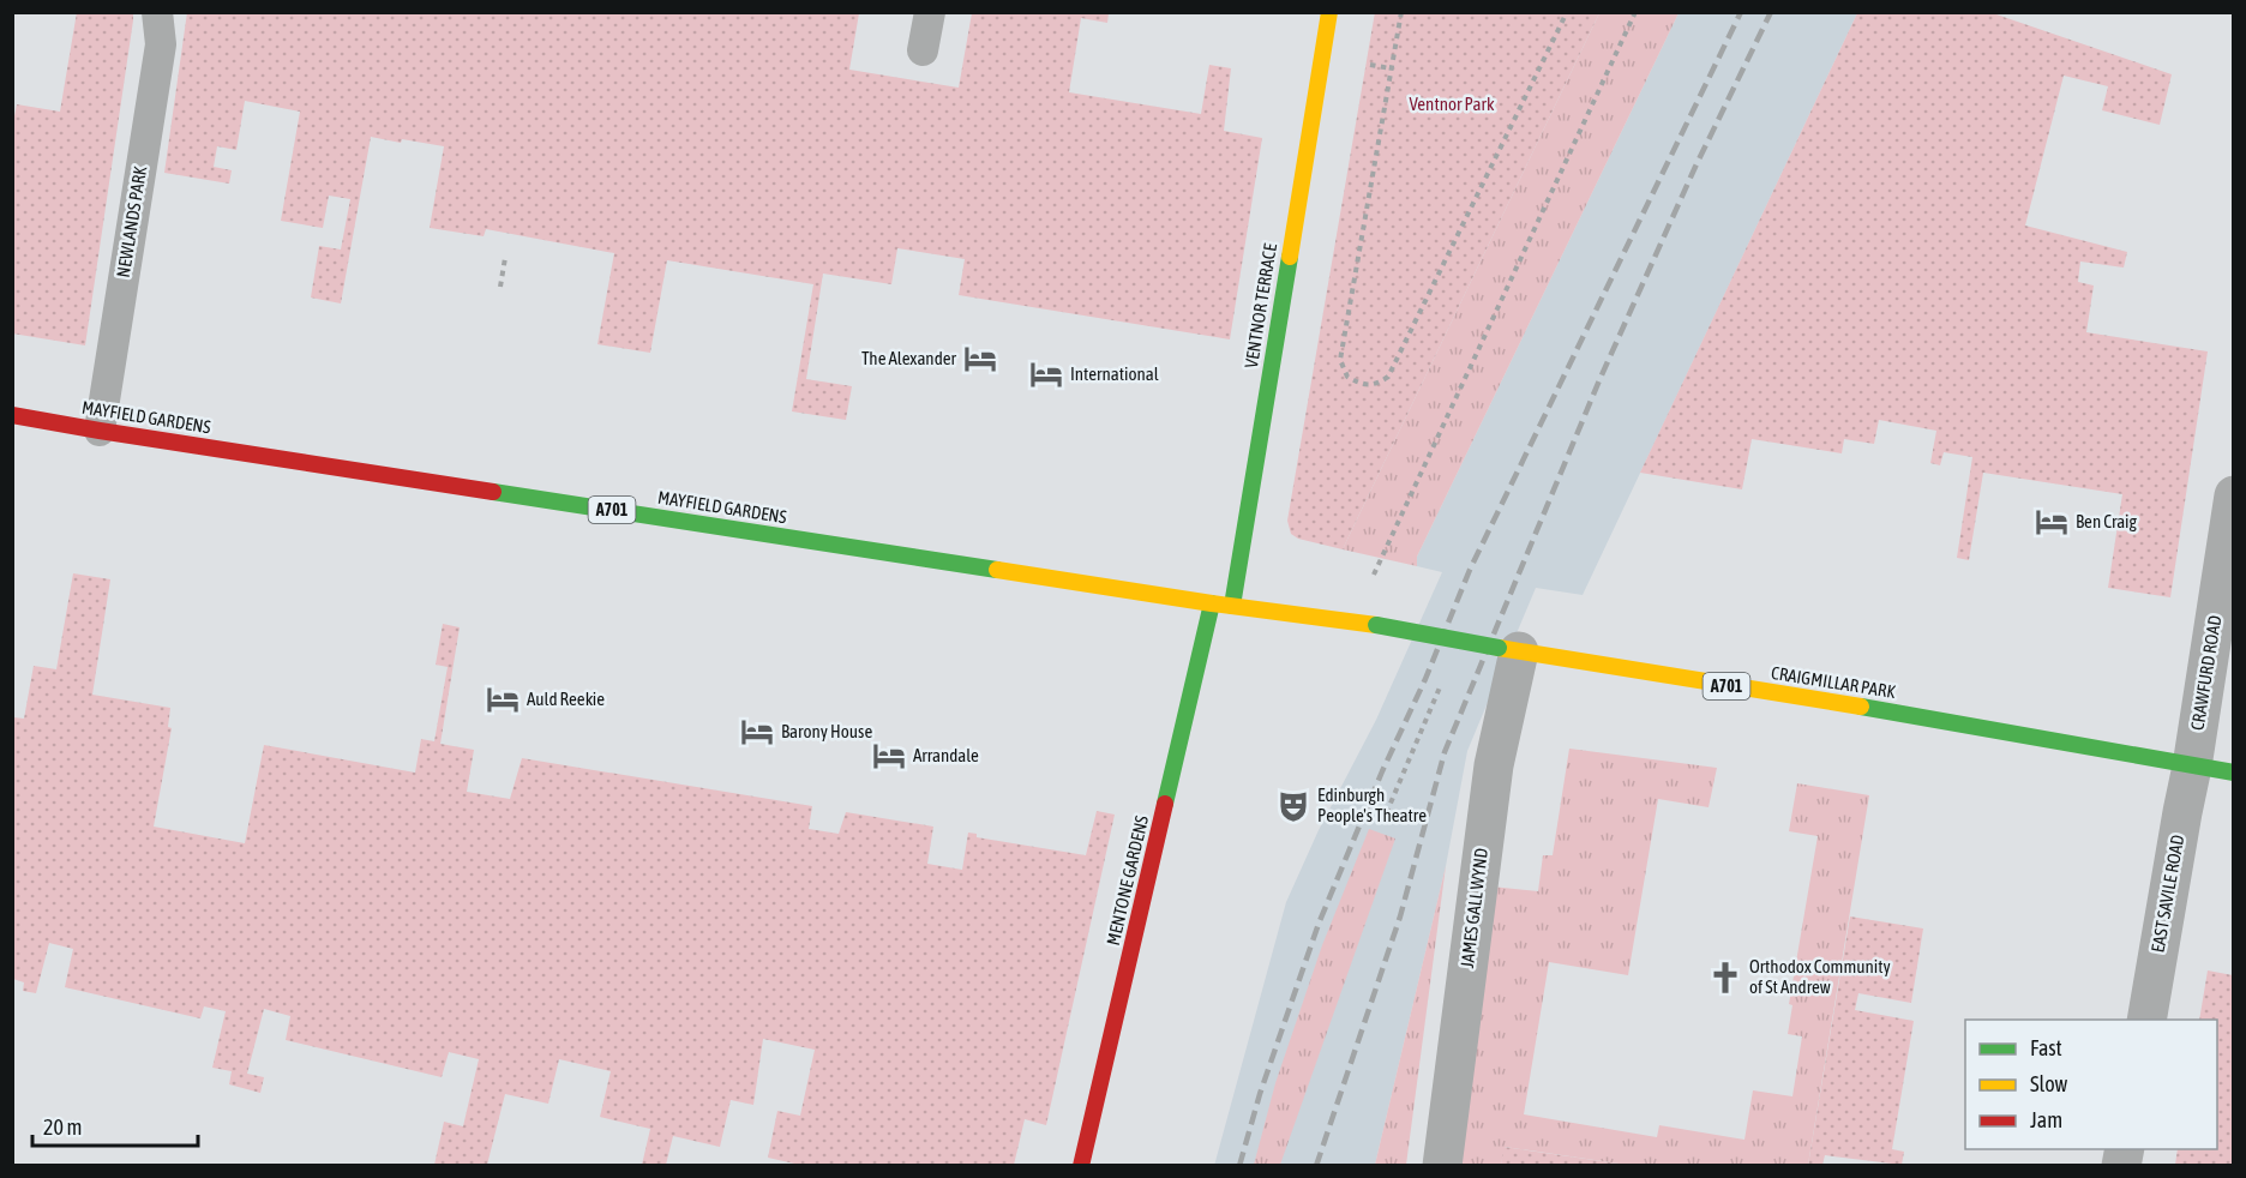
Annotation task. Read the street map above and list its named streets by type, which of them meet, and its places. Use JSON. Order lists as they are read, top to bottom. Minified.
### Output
{"streets":{"main road":["VENTNOR TERRACE","MAYFIELD GARDENS","A701","CRAIGMILLAR PARK","MENTONE GARDENS"],"street":["CRAWFURD ROAD","EAST SAVILE ROAD","JAMES GALL WYND"],"lane":["NEWLANDS PARK"]},"crossings":[["NEWLANDS PARK","MAYFIELD GARDENS"],["VENTNOR TERRACE","CRAIGMILLAR PARK"],["MAYFIELD GARDENS","CRAIGMILLAR PARK"],["MAYFIELD GARDENS","MENTONE GARDENS"],["CRAWFURD ROAD","CRAIGMILLAR PARK"],["CRAWFURD ROAD","EAST SAVILE ROAD"],["CRAIGMILLAR PARK","MENTONE GARDENS"],["CRAIGMILLAR PARK","EAST SAVILE ROAD"],["CRAIGMILLAR PARK","JAMES GALL WYND"]],"parks":["Ventnor Park"],"places":{"hotel":["The Alexander","International","Ben Craig","Auld Reekie","Barony House","Arrandale"],"theatre":["Edinburgh People's Theatre"],"church":["Orthodox Community of St Andrew"]},"legend":["Fast","Slow","Jam"],"scale_bar":"20 m"}
